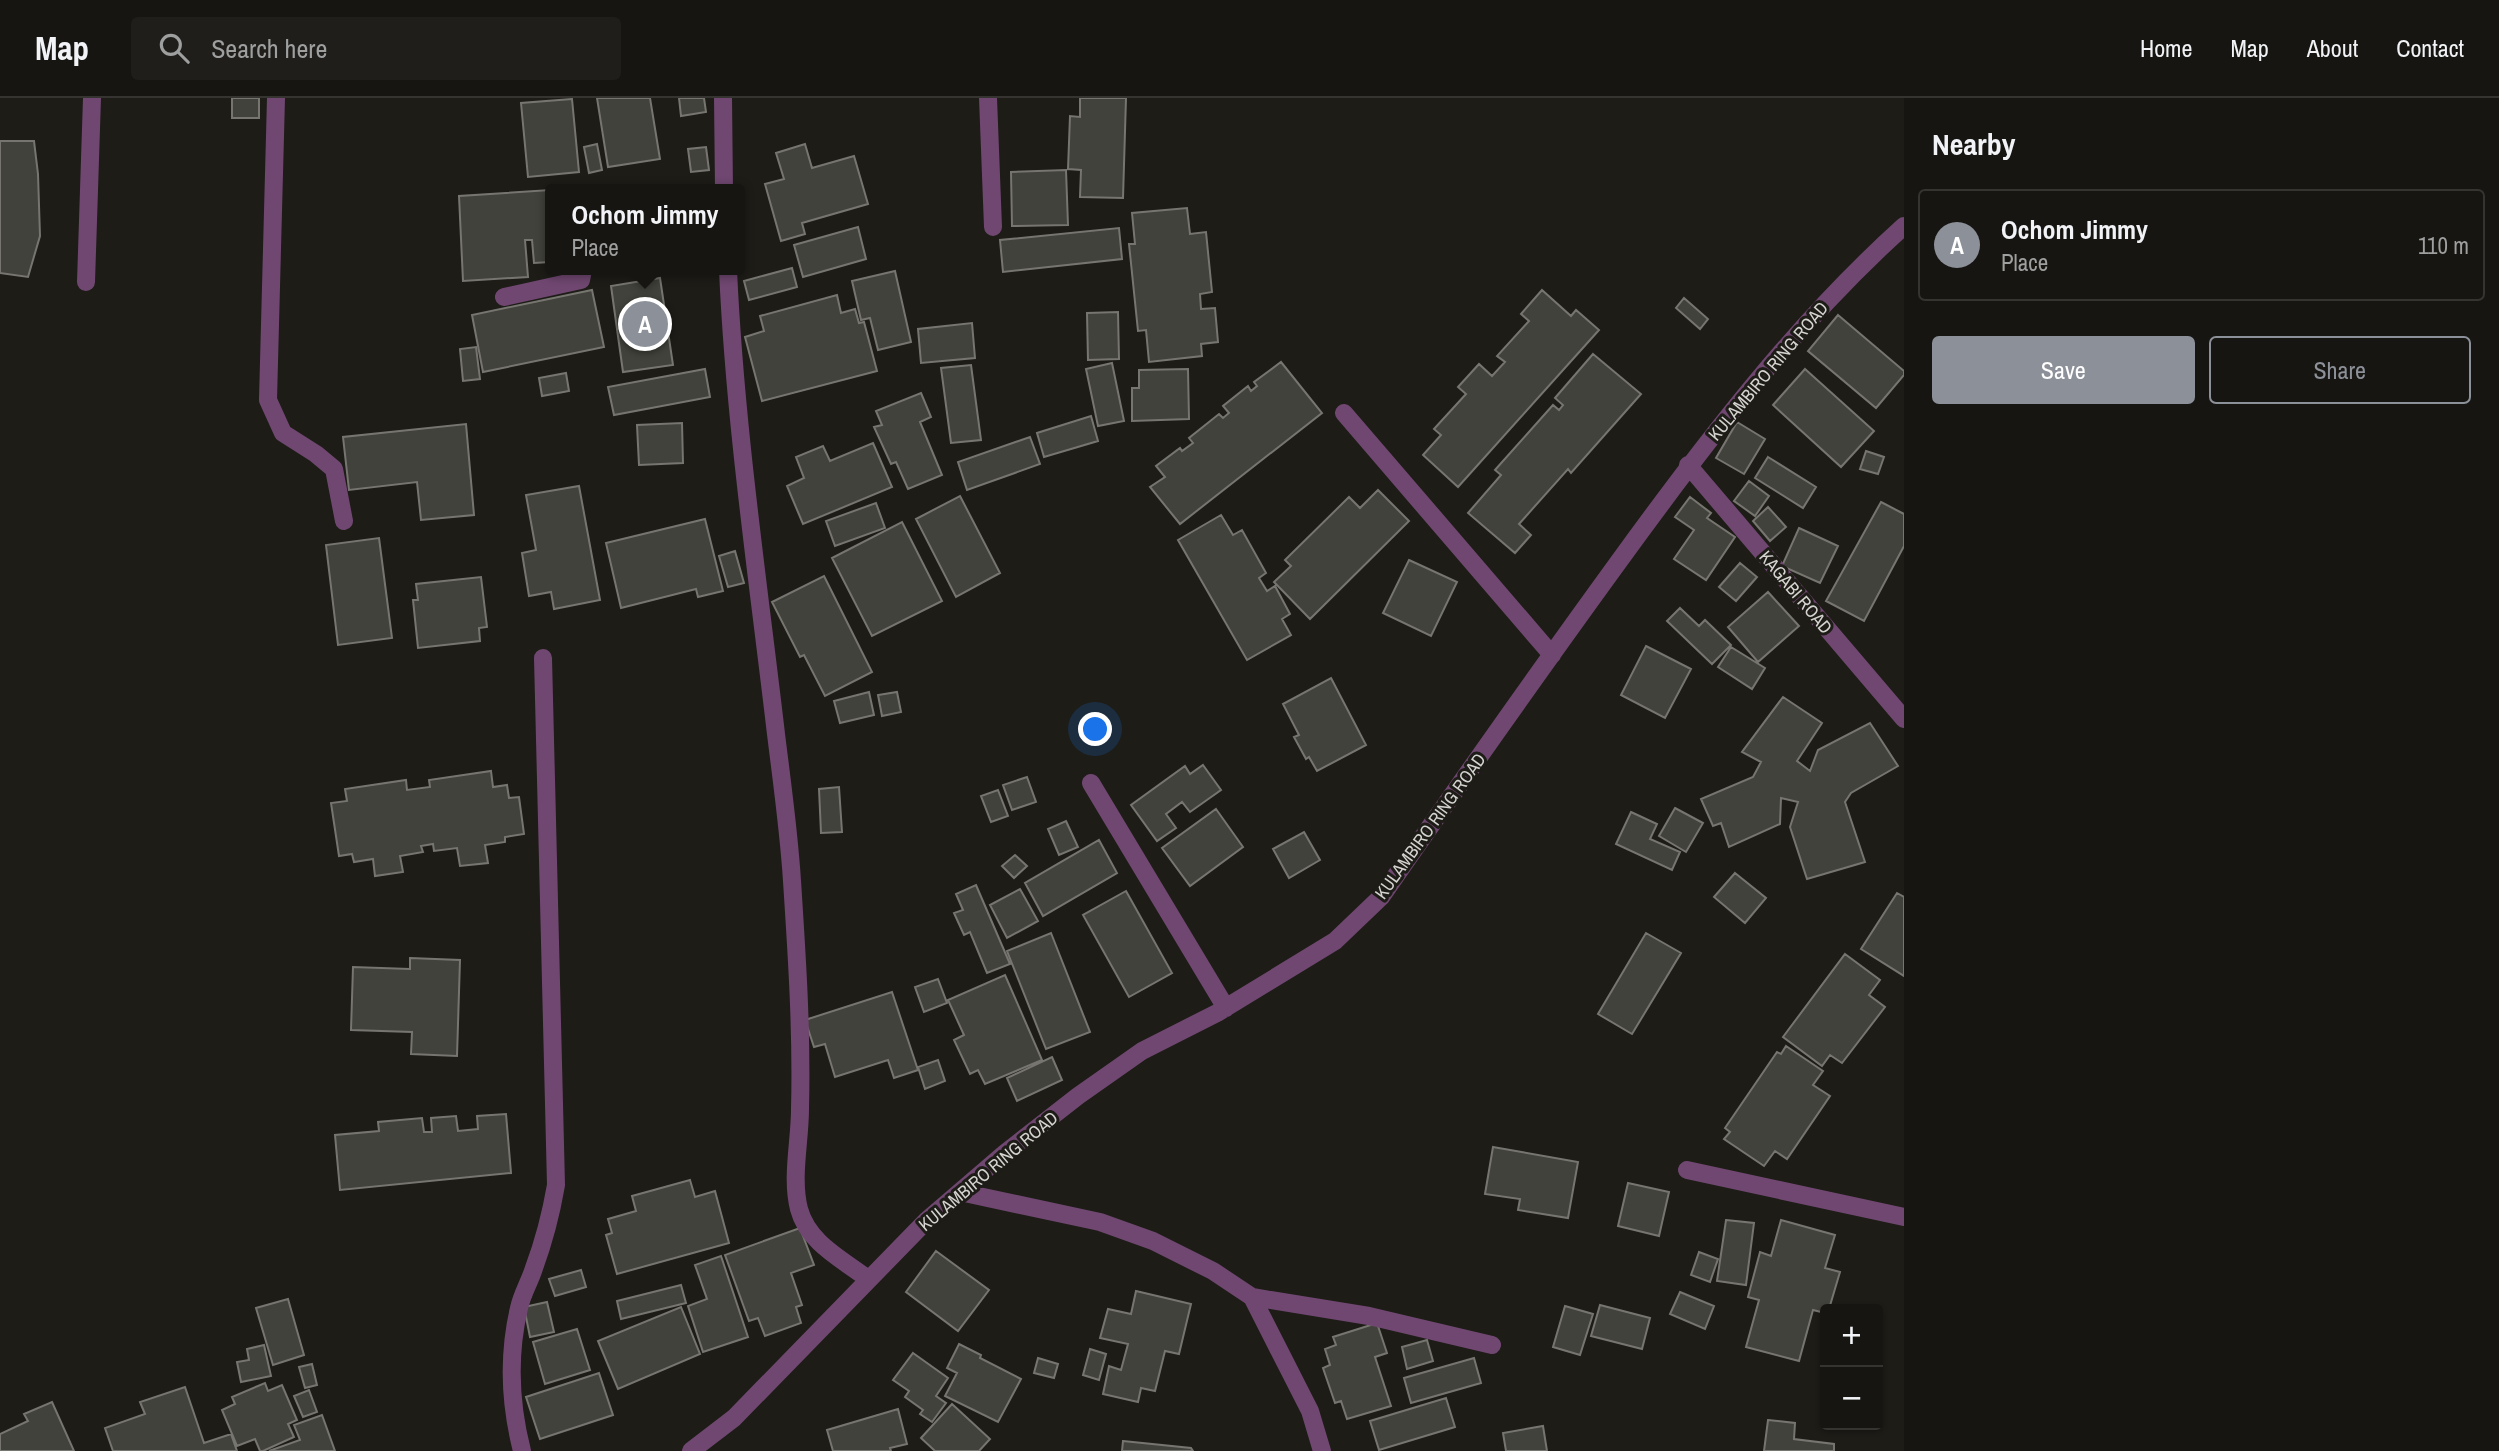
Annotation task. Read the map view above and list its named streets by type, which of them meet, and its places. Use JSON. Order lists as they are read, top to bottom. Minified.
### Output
{"streets":{"street":["KULAMBIRO RING ROAD","KAGABI ROAD"]},"crossings":[["KULAMBIRO RING ROAD","KAGABI ROAD"]],"page":{"header":"Map","search":"Search here","nav":["Home","Map","About","Contact"],"heading":"Nearby","popup":["Ochom Jimmy","Place"],"list":[{"mark":"A","name":"Ochom Jimmy","note":"Place","value":"110 m"}],"pins":"A","buttons":["Save","Share"],"map_buttons":["+","−"]}}
